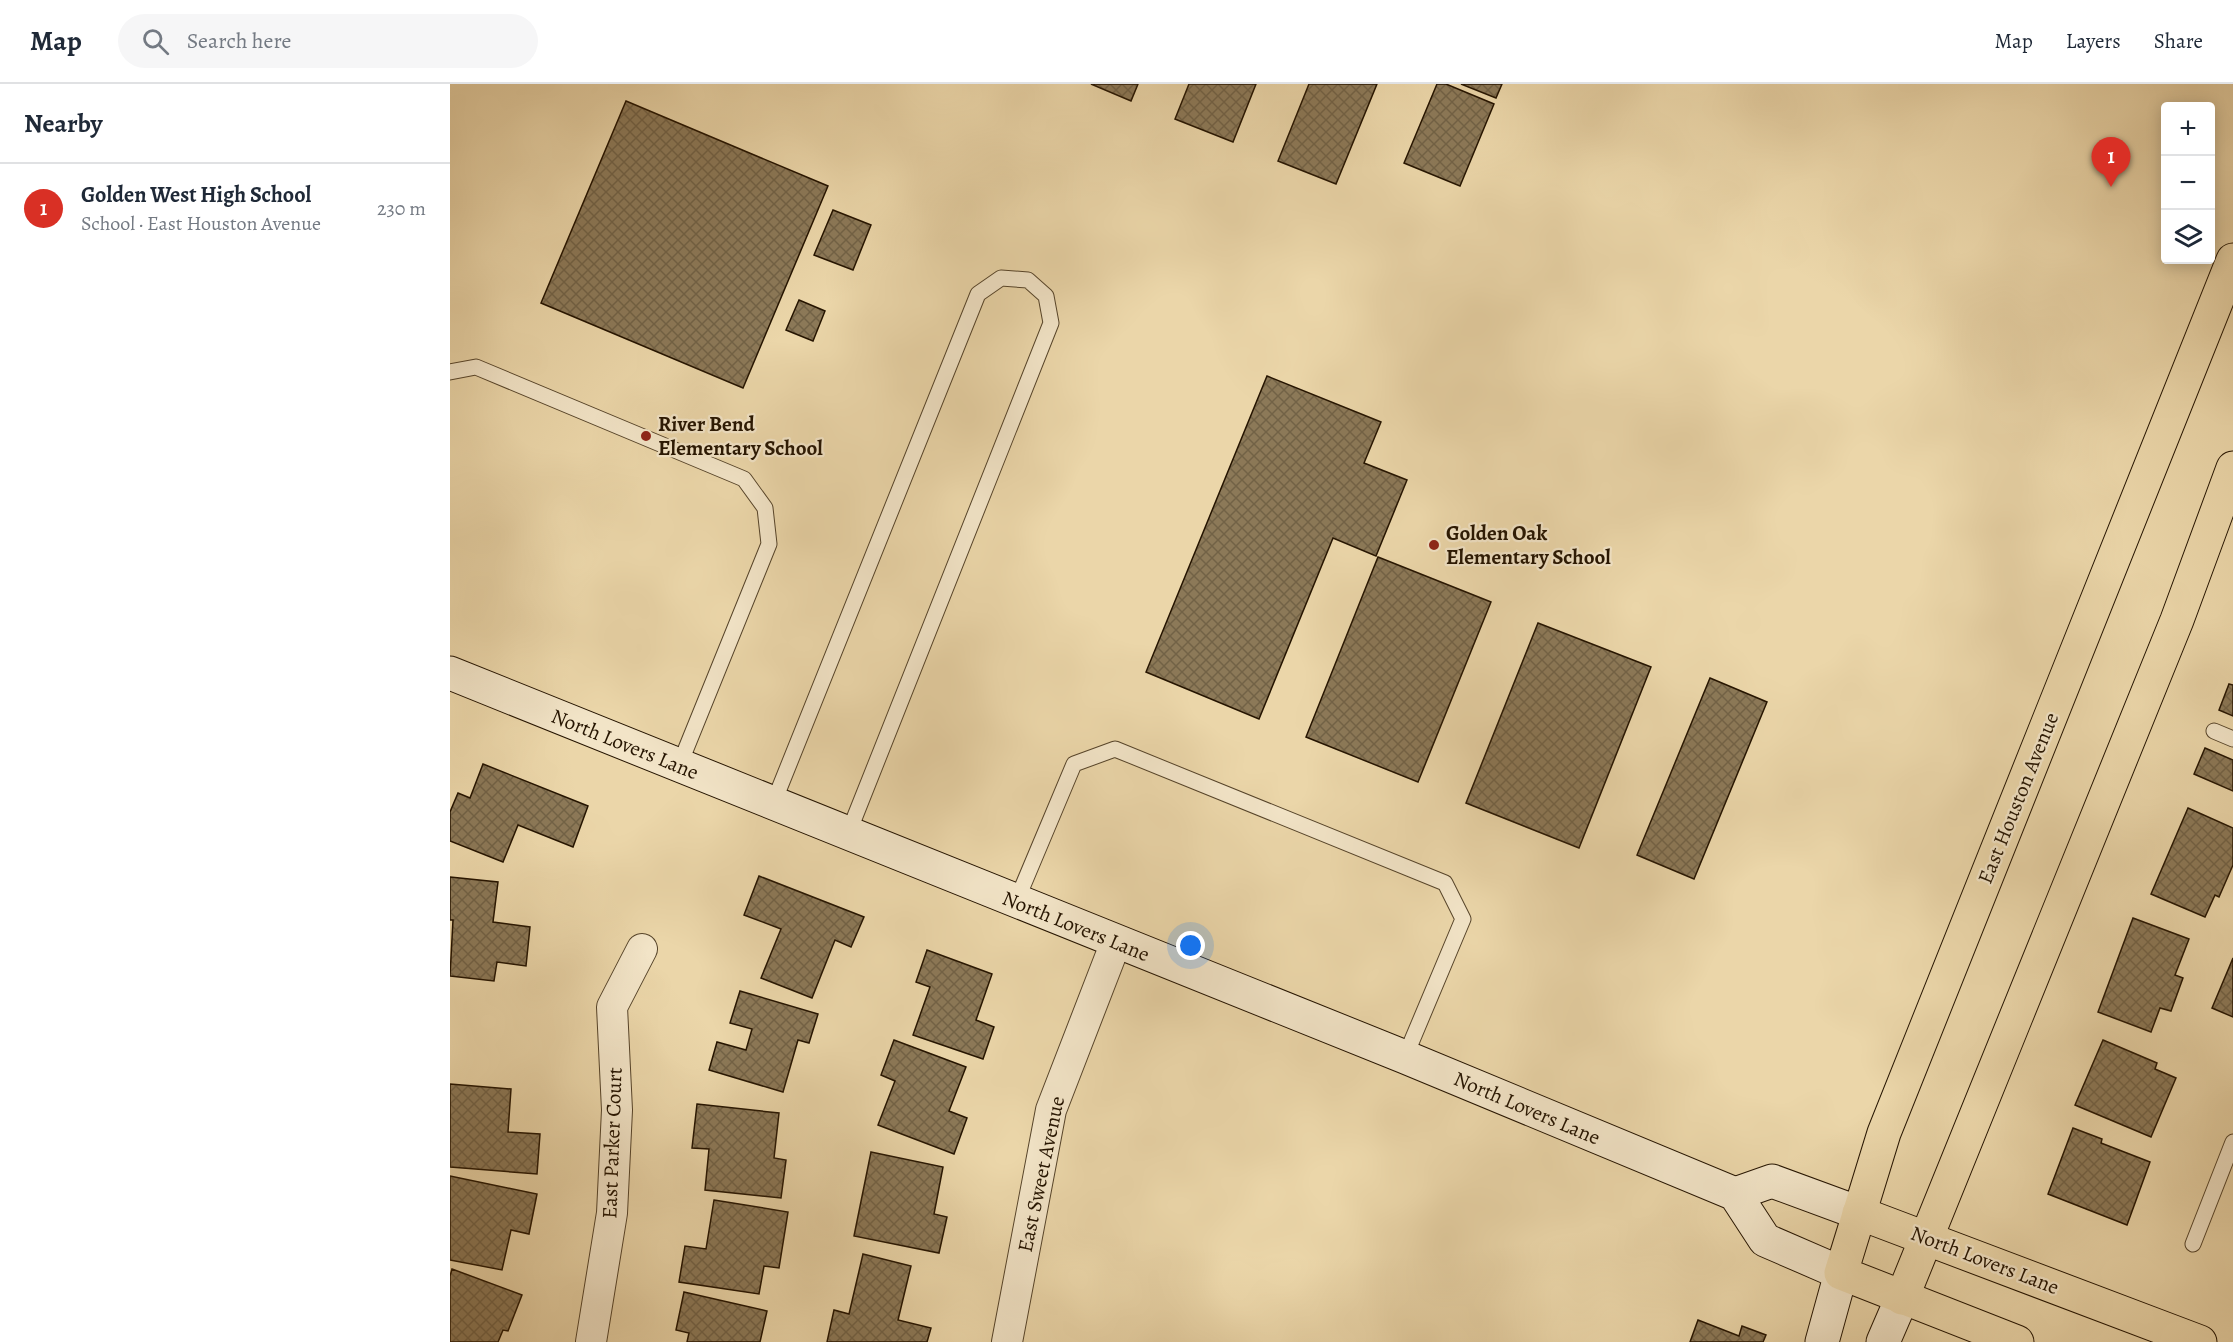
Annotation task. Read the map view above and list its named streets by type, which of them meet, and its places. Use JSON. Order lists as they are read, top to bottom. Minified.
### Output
{"streets":{"main road":["North Lovers Lane","East Houston Avenue"],"street":["East Parker Court","East Sweet Avenue"]},"crossings":[["North Lovers Lane","East Houston Avenue"],["North Lovers Lane","East Sweet Avenue"]],"places":["River Bend Elementary School","Golden Oak Elementary School"],"page":{"header":"Map","search":"Search here","nav":["Map","Layers","Share"],"heading":"Nearby","map_buttons":["+","−"],"pins":"1","list":[{"mark":"1","name":"Golden West High School","note":"School · East Houston Avenue","value":"230 m"}]}}
